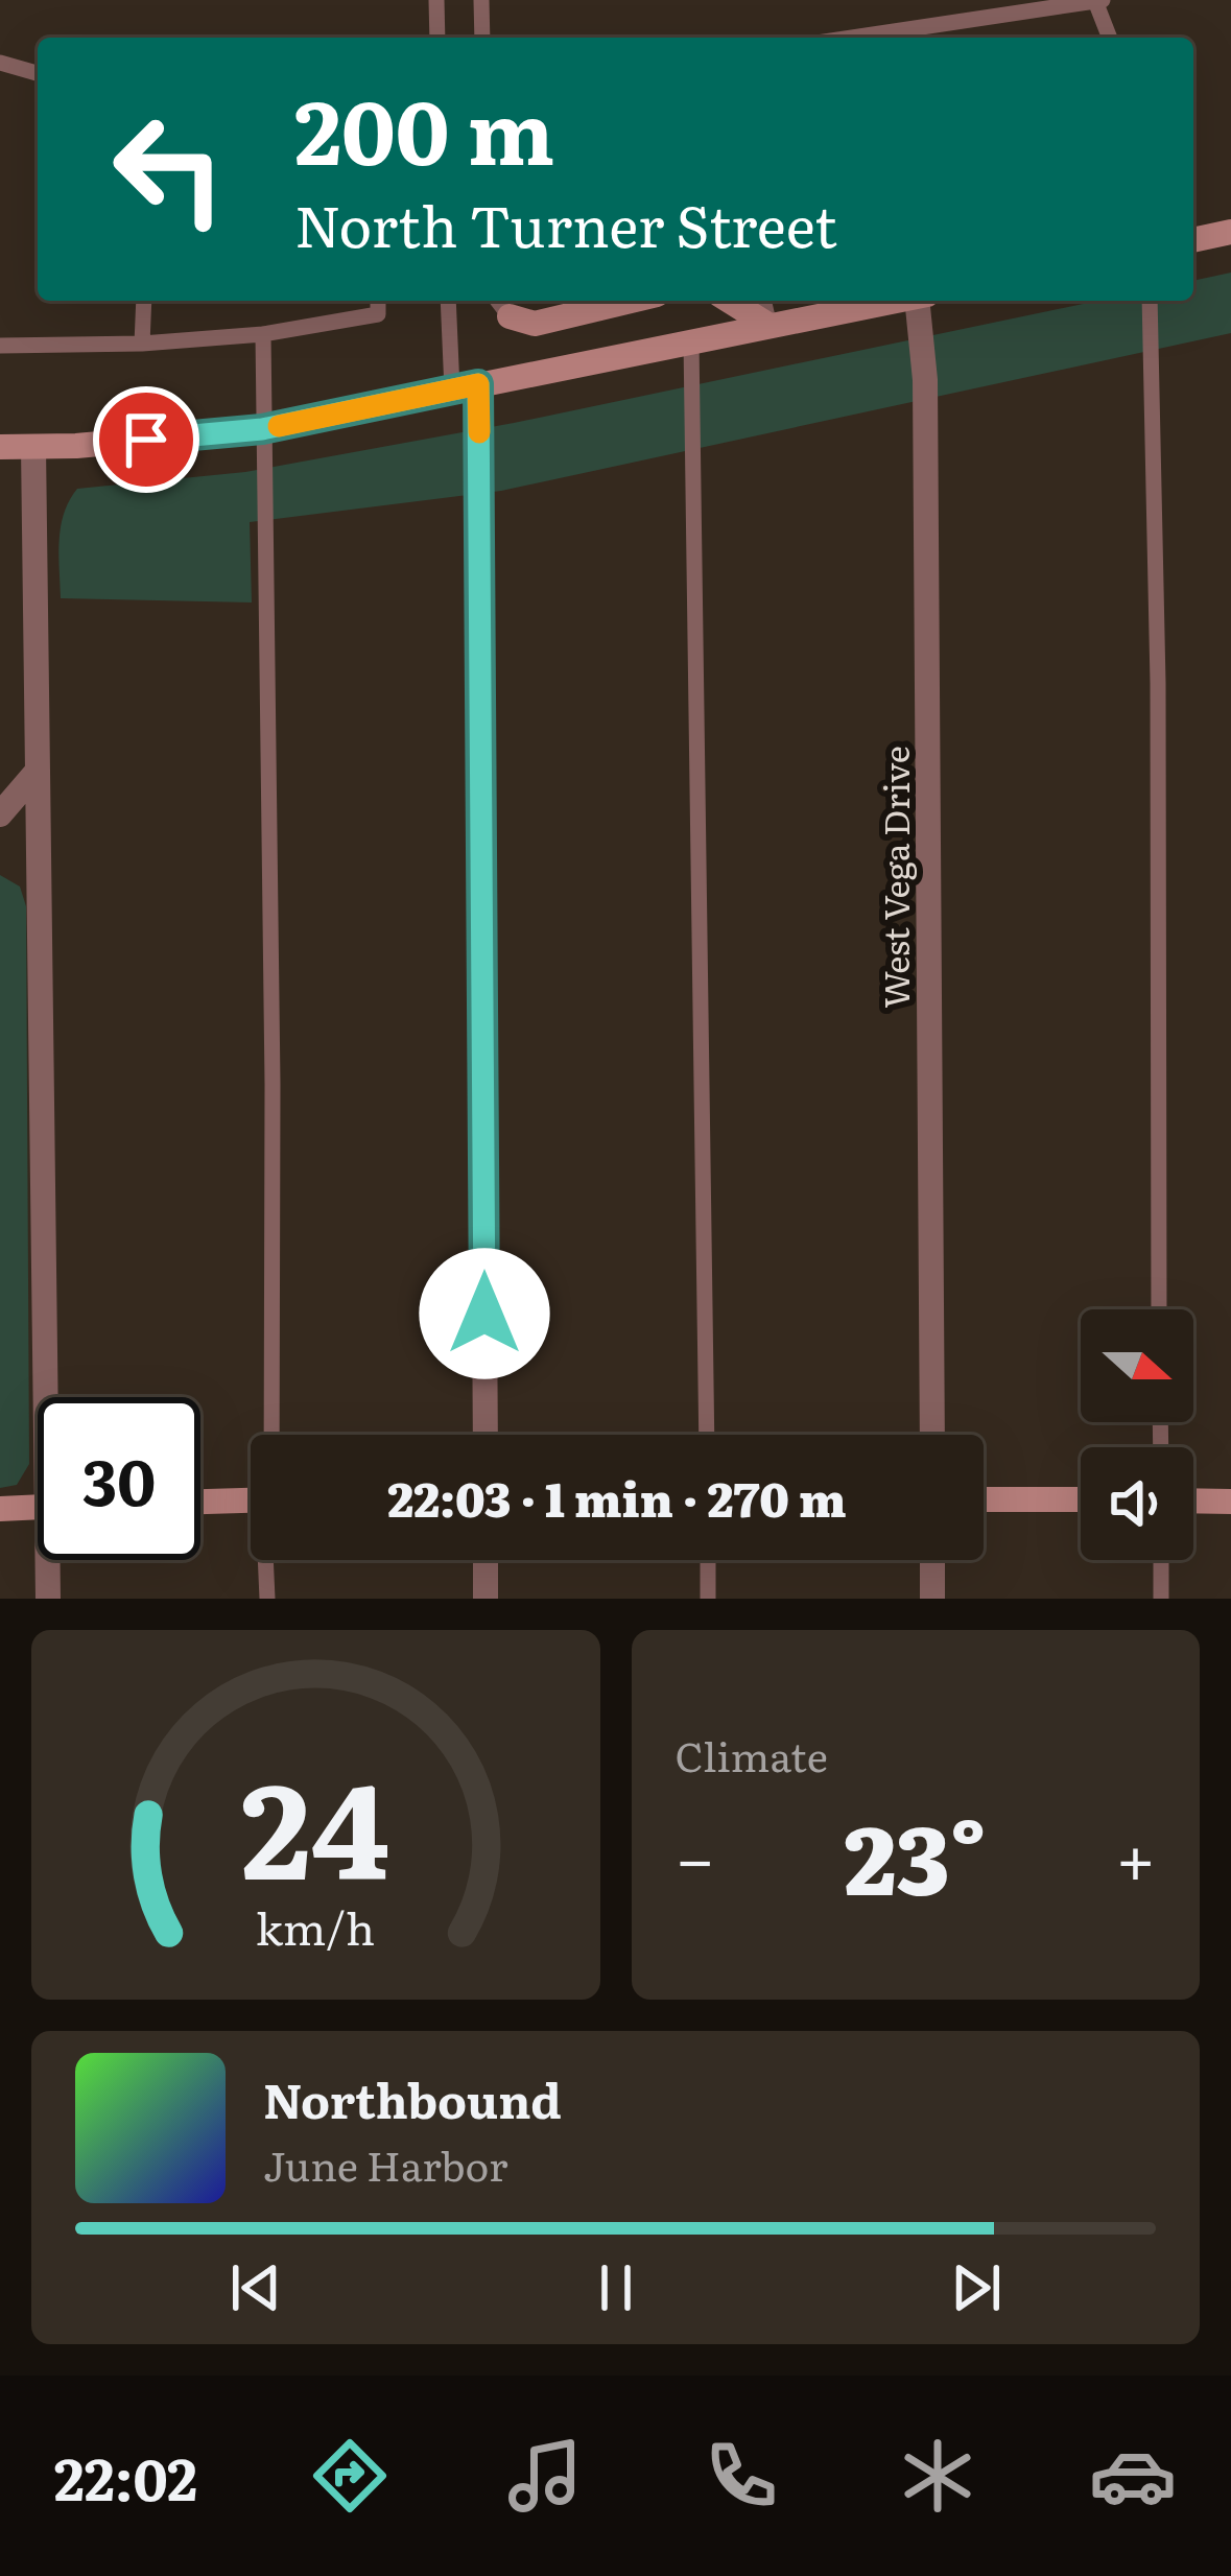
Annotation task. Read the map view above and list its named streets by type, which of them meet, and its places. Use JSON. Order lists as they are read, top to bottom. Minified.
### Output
{"streets":{"street":["West Vega Drive"]},"north":"right","page":{"turn":["200 m","North Turner Street"],"limit":"30","trip":"22:03 · 1 min · 270 m","tile":"Climate","heat":["−","23°","+"],"song":["Northbound","June Harbor"],"tabs":"22:02","gauge":["24","km/h"]}}
